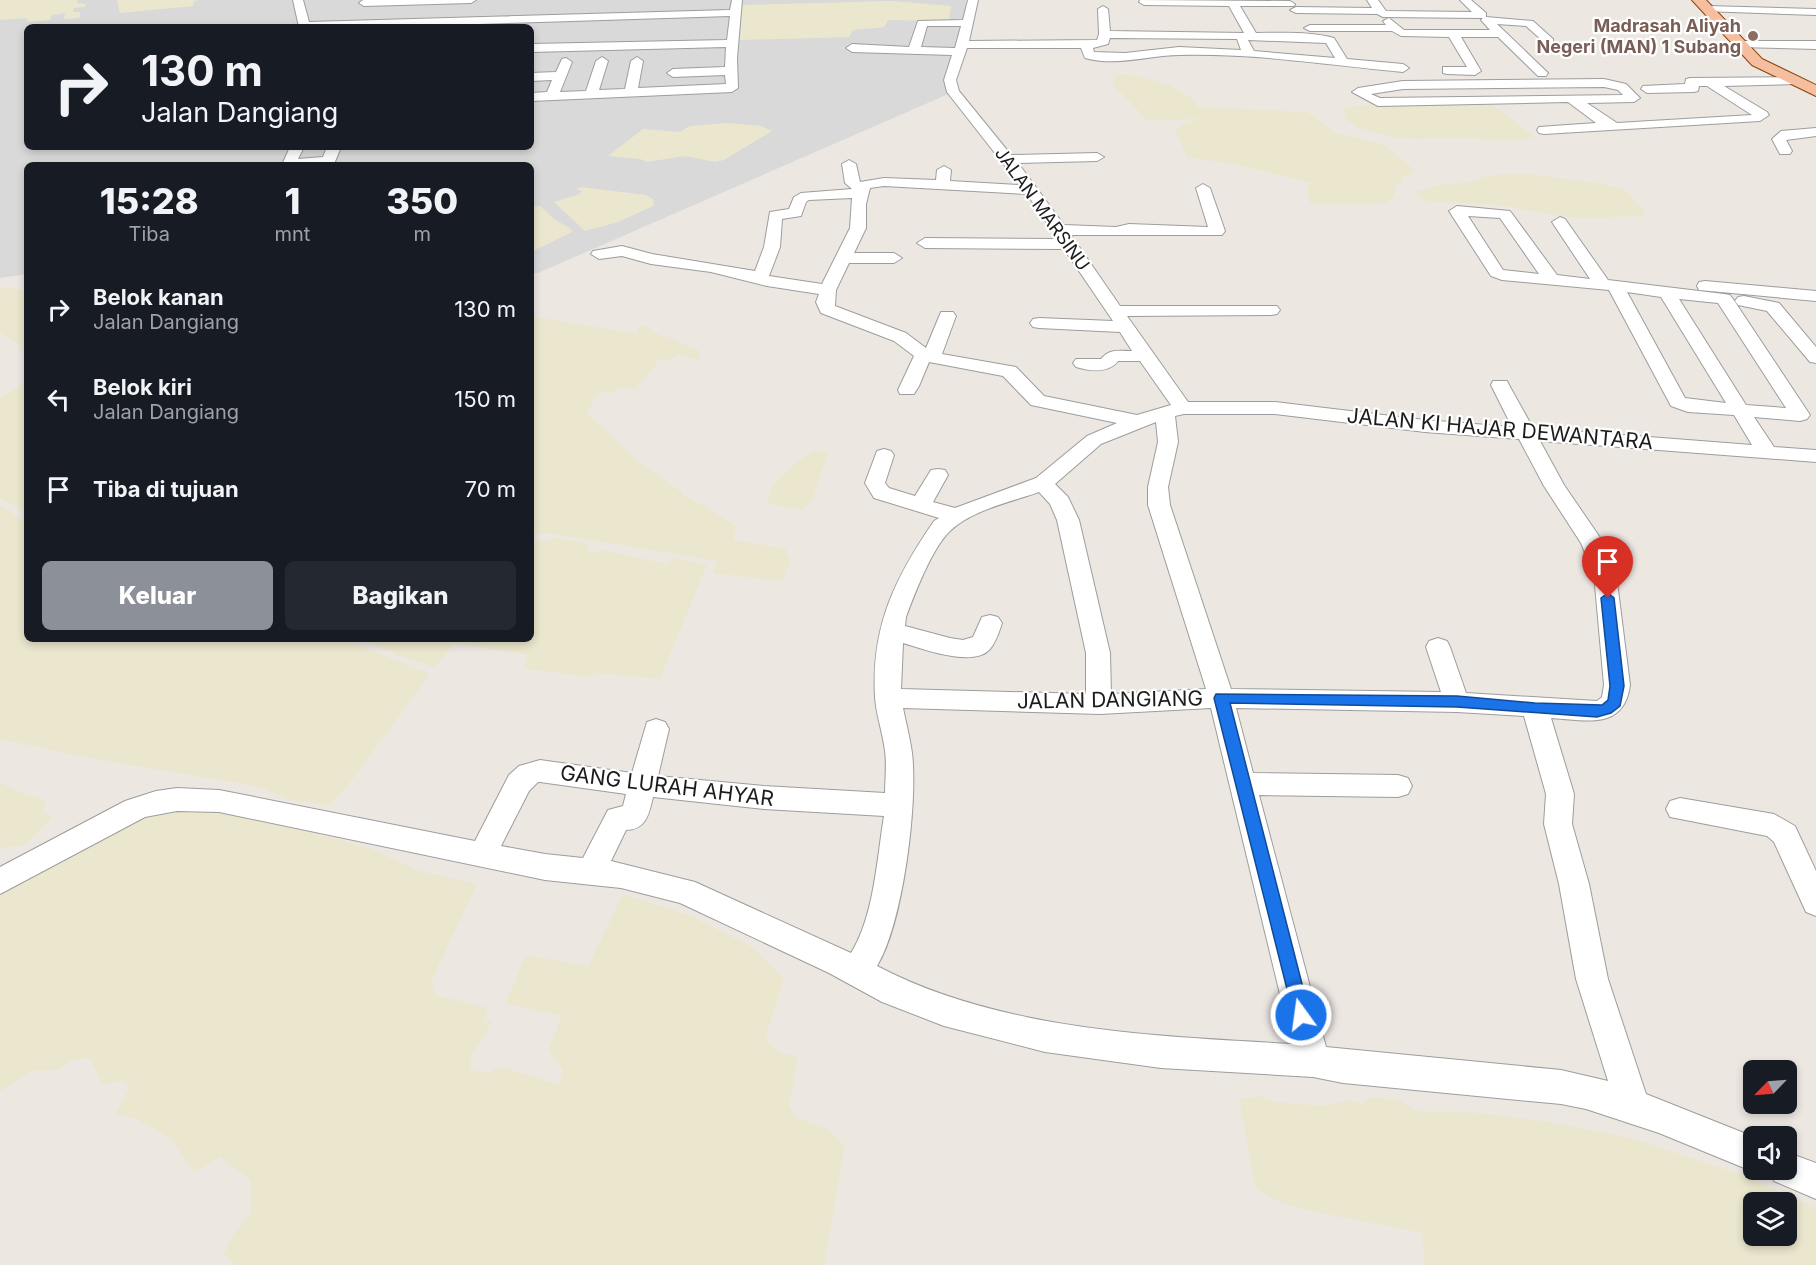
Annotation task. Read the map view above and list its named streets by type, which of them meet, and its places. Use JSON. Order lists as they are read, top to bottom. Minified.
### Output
{"streets":{"street":["JALAN MARSINU","JALAN KI HAJAR DEWANTARA","JALAN DANGIANG","GANG LURAH AHYAR"]},"crossings":[["JALAN MARSINU","JALAN KI HAJAR DEWANTARA"],["JALAN KI HAJAR DEWANTARA","JALAN DANGIANG"]],"places":["Madrasah Aliyah Negeri (MAN) 1 Subang"],"north":"bottom left","page":{"turn":["130 m","Jalan Dangiang"],"eta":["15:28","Tiba","1","mnt","350","m"],"list":[{"name":"Belok kanan","note":"Jalan Dangiang","value":"130 m"},{"name":"Belok kiri","note":"Jalan Dangiang","value":"150 m"},{"name":"Tiba di tujuan","value":"70 m"}],"buttons":["Keluar","Bagikan"]}}
